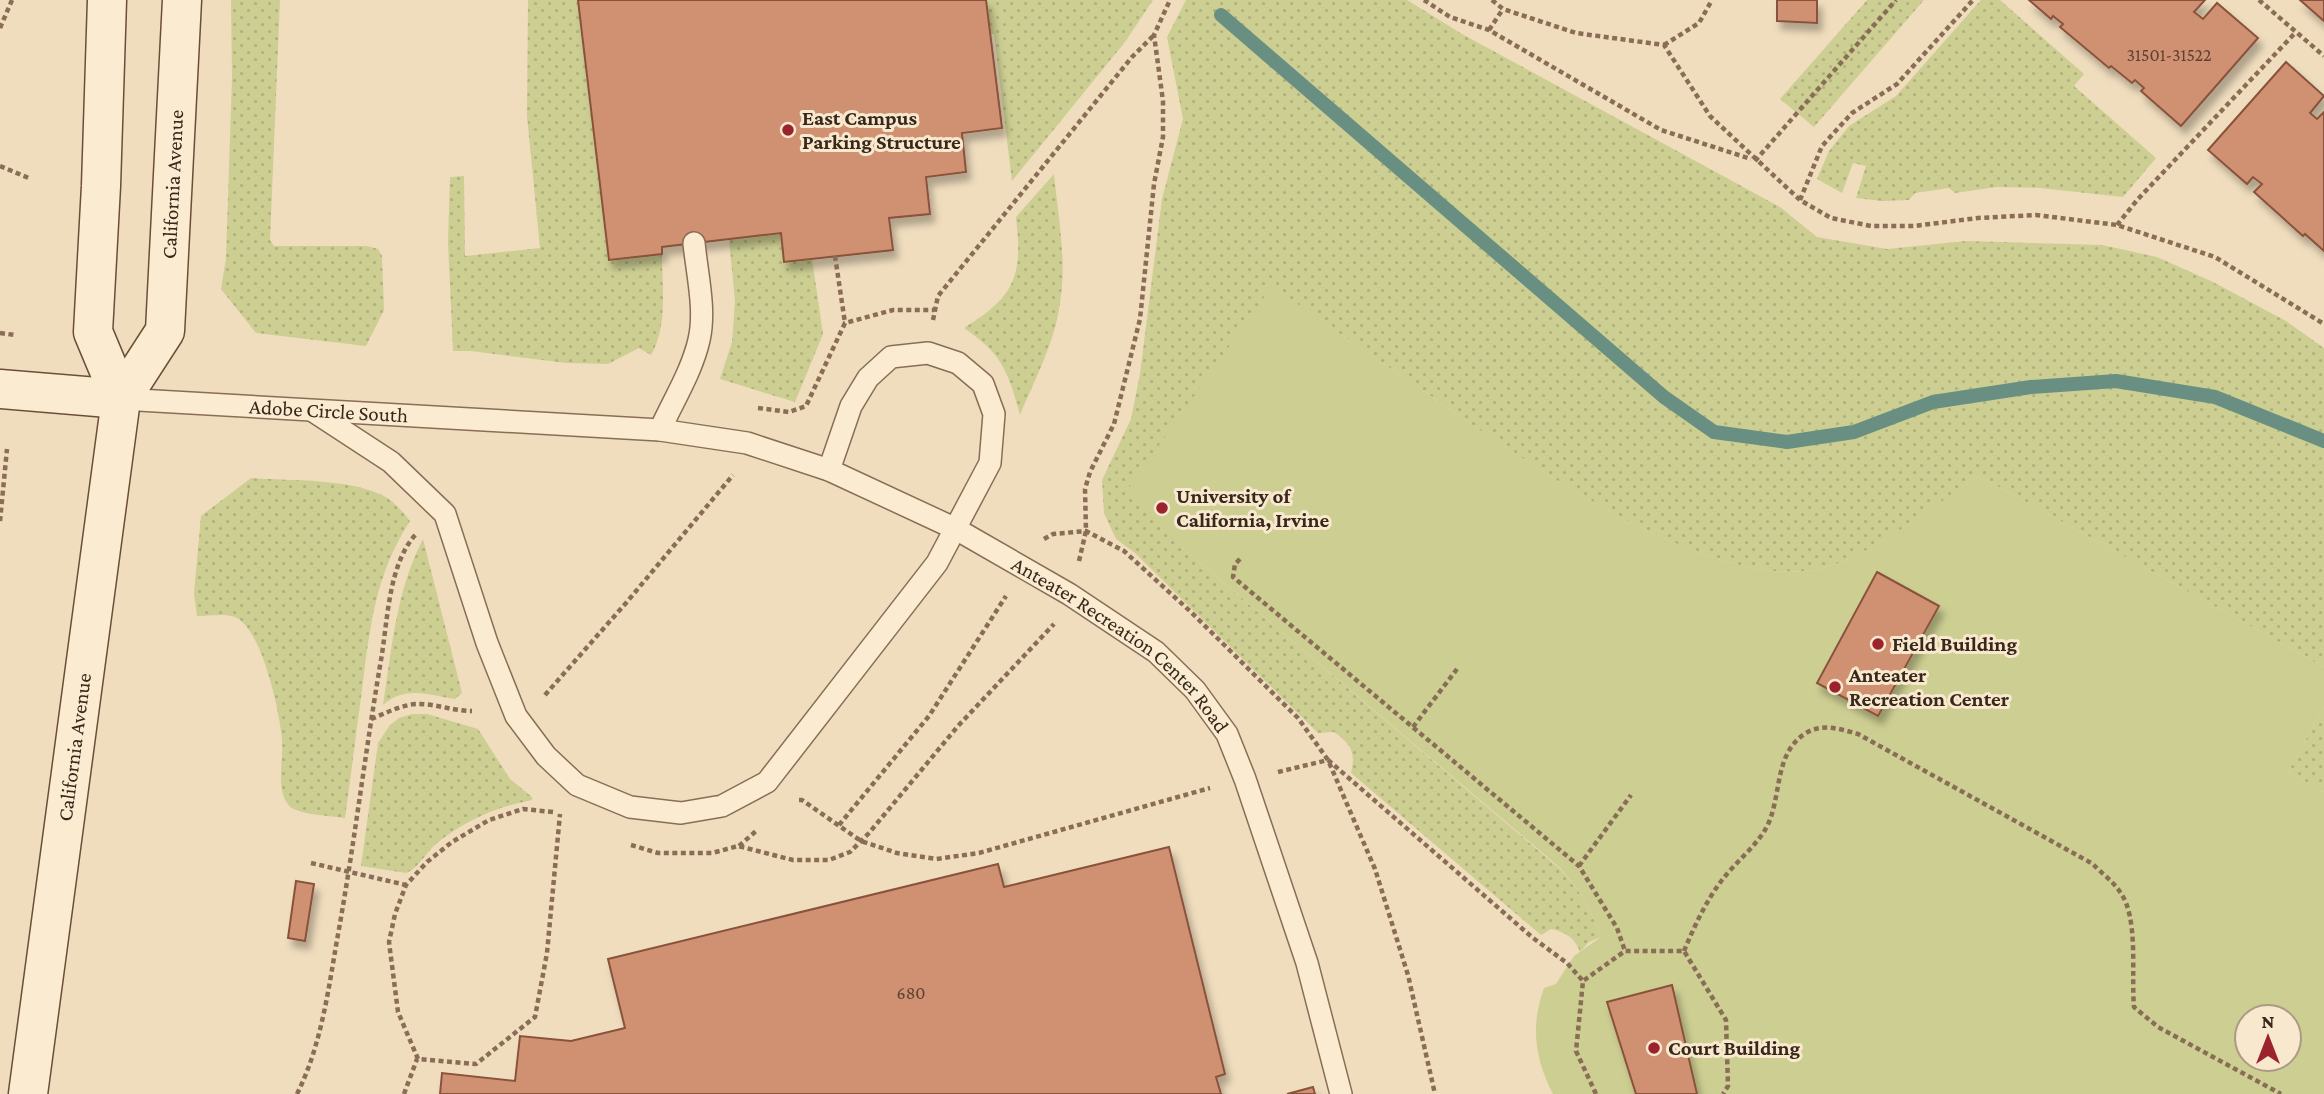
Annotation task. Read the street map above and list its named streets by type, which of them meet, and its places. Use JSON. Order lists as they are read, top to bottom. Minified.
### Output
{"streets":{"main road":["California Avenue","Adobe Circle South"],"lane":["Anteater Recreation Center Road"]},"crossings":[["California Avenue","Adobe Circle South"],["Adobe Circle South","Anteater Recreation Center Road"]],"places":["East Campus Parking Structure","University of California, Irvine","Field Building","Anteater Recreation Center","Court Building"],"house_numbers":["31501-31522","680"],"north":"top"}
